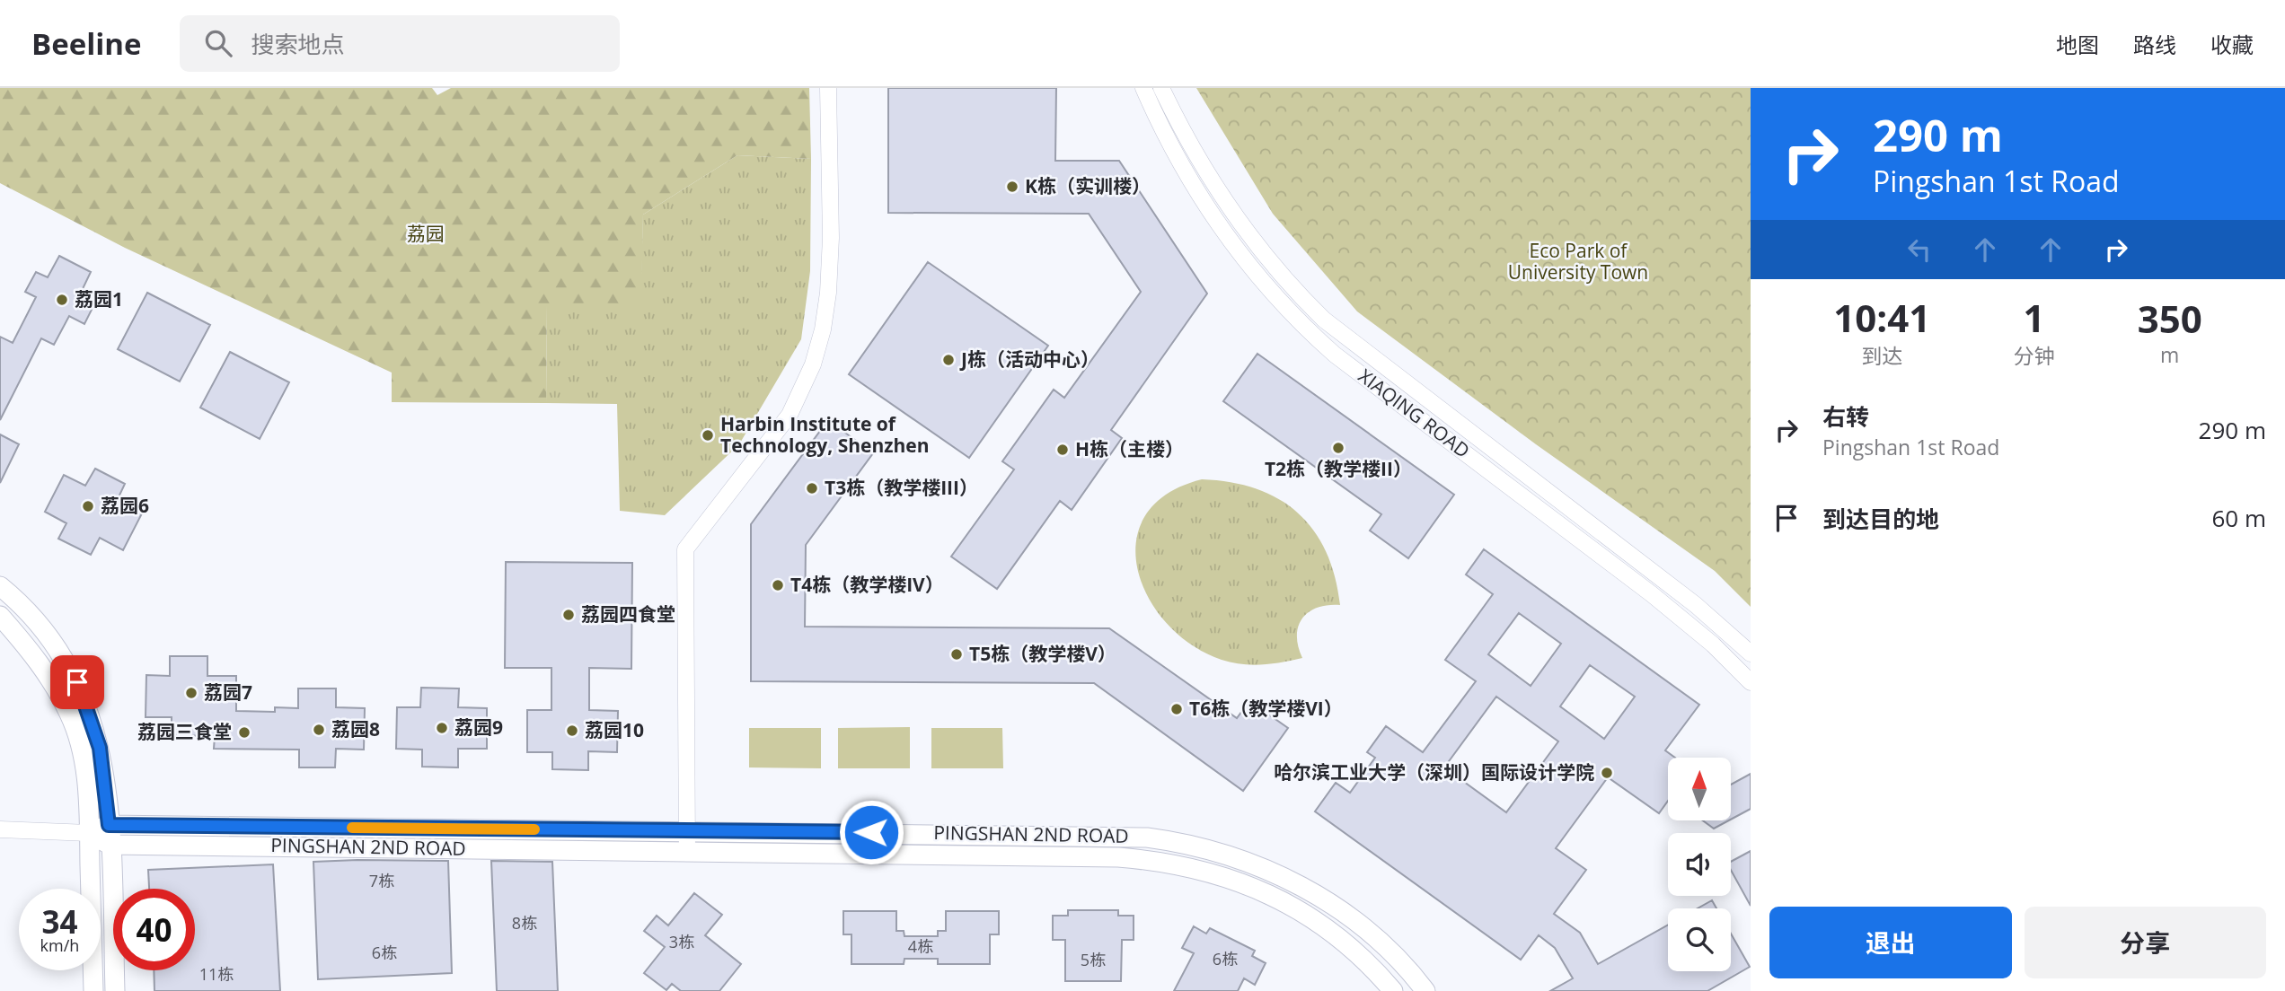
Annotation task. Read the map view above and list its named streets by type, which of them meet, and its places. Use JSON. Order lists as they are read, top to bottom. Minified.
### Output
{"streets":{"street":["XIAQING ROAD","PINGSHAN 2ND ROAD"]},"parks":["荔园","Eco Park of University Town"],"places":["K栋（实训楼）","荔园1","J栋（活动中心）","Harbin Institute of Technology, Shenzhen","T2栋（教学楼II）","H栋（主楼）","T3栋（教学楼III）","荔园6","T4栋（教学楼IV）","荔园四食堂","T5栋（教学楼V）","荔园7","T6栋（教学楼VI）","荔园9","荔园8","荔园10","荔园三食堂","哈尔滨工业大学（深圳）国际设计学院"],"house_numbers":["7栋","8栋","3栋","4栋","6栋","6栋","5栋","11栋"],"north":"top","page":{"header":"Beeline","search":"搜索地点","nav":["地图","路线","收藏"],"turn":["290 m","Pingshan 1st Road"],"eta":["10:41","到达","1","分钟","350","m"],"list":[{"name":"右转","note":"Pingshan 1st Road","value":"290 m"},{"name":"到达目的地","value":"60 m"}],"speed":"34 km/h","limit":"40","buttons":["退出","分享"]}}
